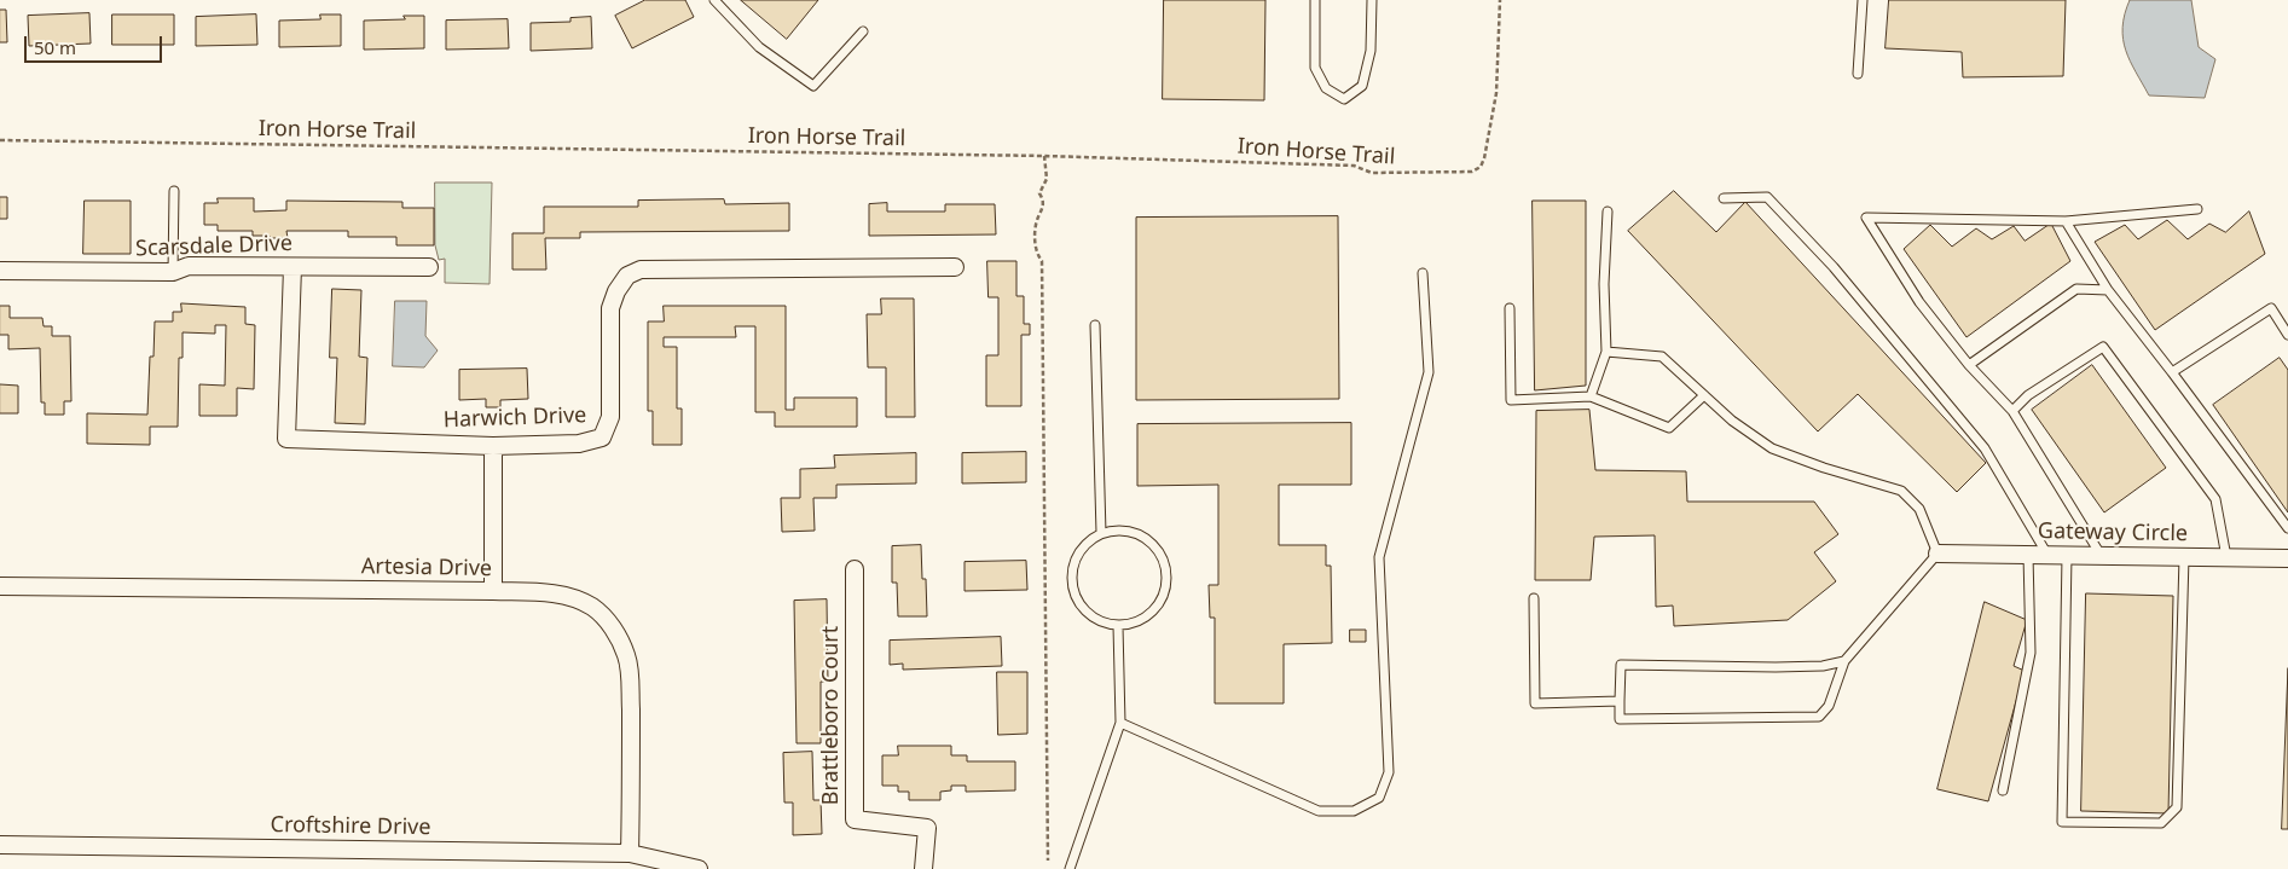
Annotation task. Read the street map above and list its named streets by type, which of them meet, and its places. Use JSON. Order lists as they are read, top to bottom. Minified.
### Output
{"streets":{"street":["Scarsdale Drive","Harwich Drive","Gateway Circle","Artesia Drive","Brattleboro Court","Croftshire Drive"],"path":["Iron Horse Trail"]},"crossings":[["Scarsdale Drive","Harwich Drive"],["Artesia Drive","Croftshire Drive"]],"scale_bar":"50 m"}
